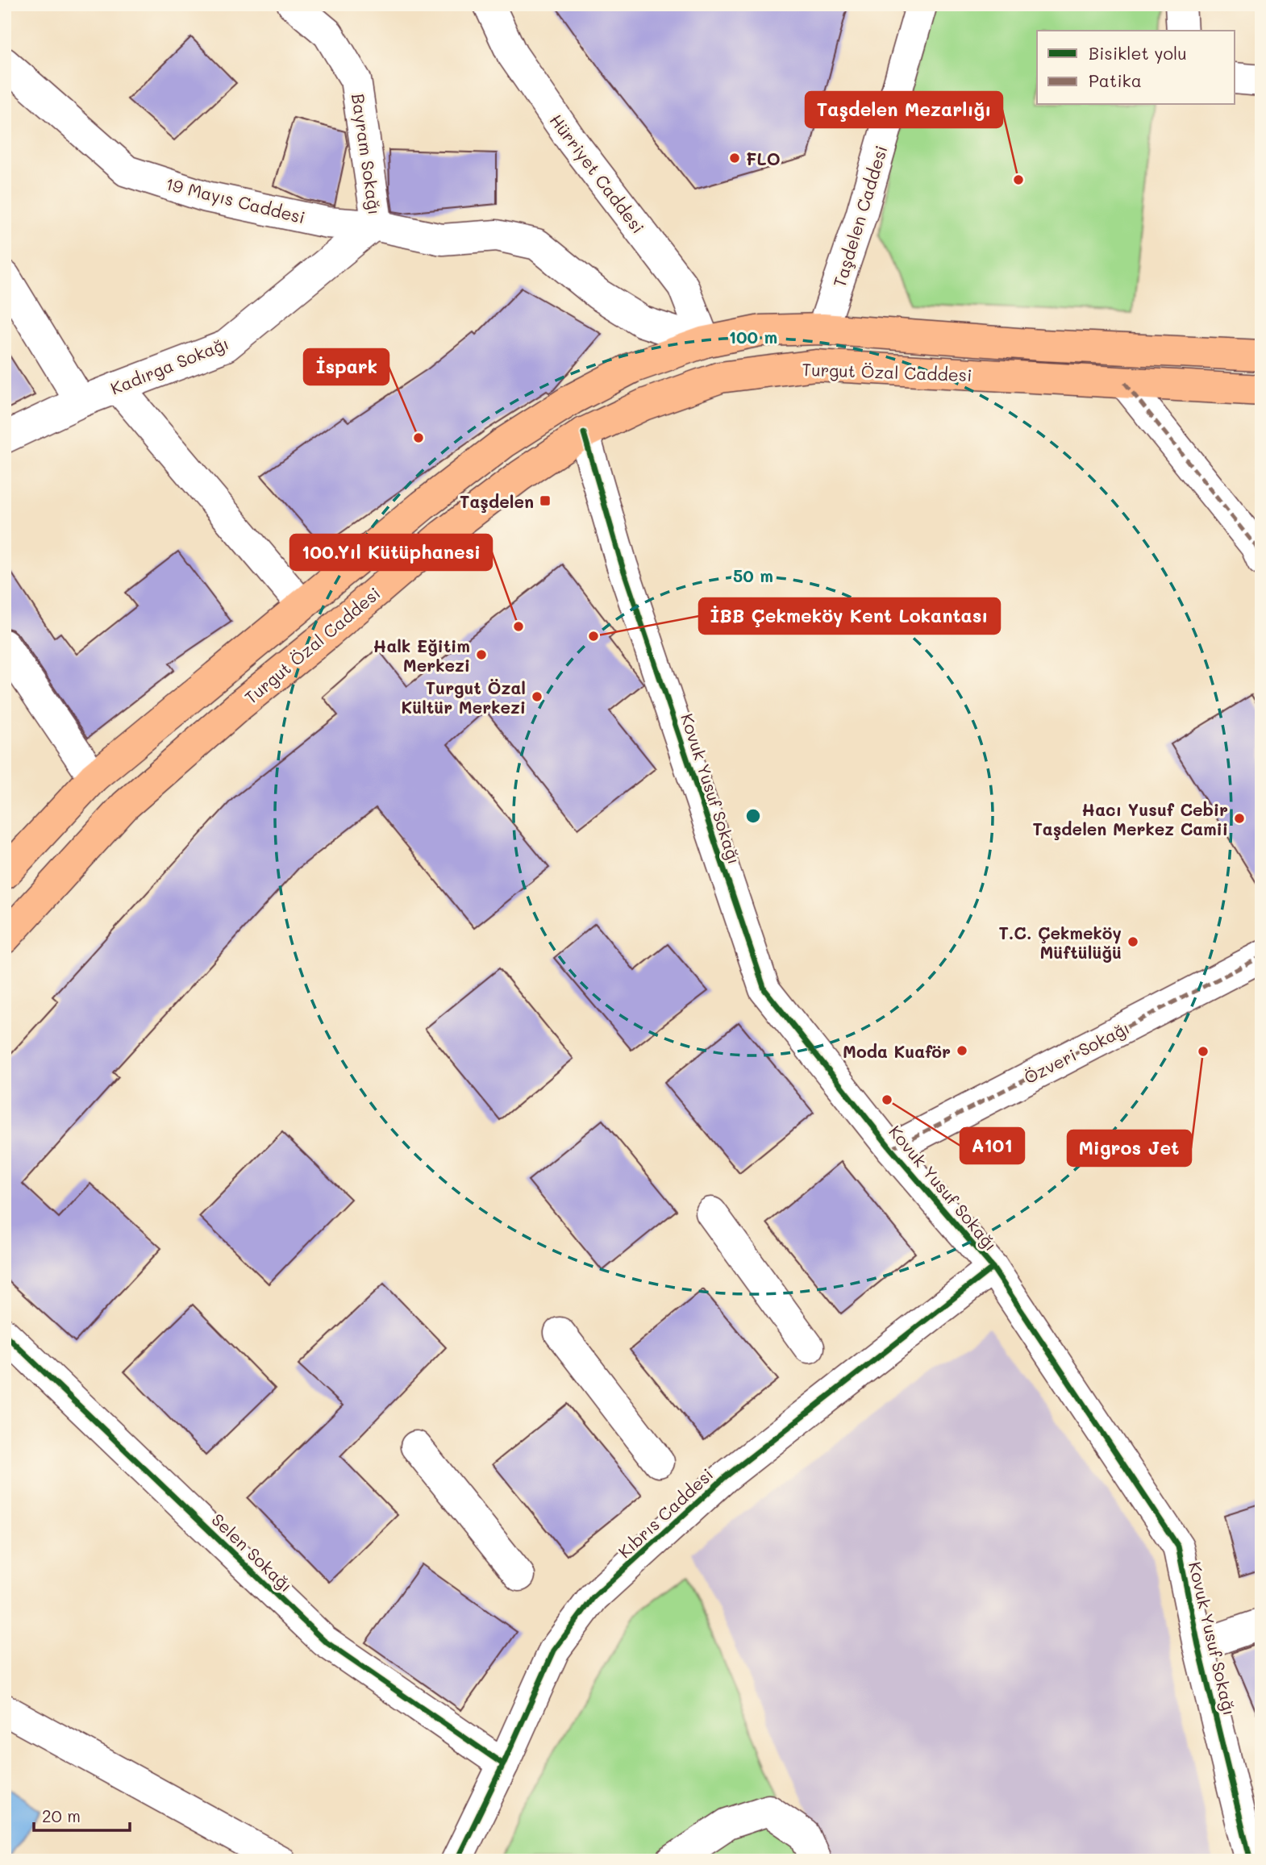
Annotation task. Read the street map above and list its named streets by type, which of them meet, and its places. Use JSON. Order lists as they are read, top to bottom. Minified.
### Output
{"streets":{"main road":["Turgut Özal Caddesi"],"street":["Bayram Sokağı","Hürriyet Caddesi","19 Mayıs Caddesi","Taşdelen Caddesi","Kadırga Sokağı","Kovuk Yusuf Sokağı","Özveri Sokağı","Kıbrıs Caddesi","Selen Sokağı"]},"crossings":[["Bayram Sokağı","19 Mayıs Caddesi"],["Bayram Sokağı","Kadırga Sokağı"],["Hürriyet Caddesi","19 Mayıs Caddesi"],["Hürriyet Caddesi","Turgut Özal Caddesi"],["19 Mayıs Caddesi","Kadırga Sokağı"],["19 Mayıs Caddesi","Turgut Özal Caddesi"],["Taşdelen Caddesi","Turgut Özal Caddesi"],["Turgut Özal Caddesi","Kovuk Yusuf Sokağı"],["Kovuk Yusuf Sokağı","Özveri Sokağı"],["Kovuk Yusuf Sokağı","Kıbrıs Caddesi"],["Kıbrıs Caddesi","Selen Sokağı"]],"places":{"other":["FLO","Taşdelen Mezarlığı","İspark","100.Yıl Kütüphanesi","İBB Çekmeköy Kent Lokantası","Halk Eğitim Merkezi","Turgut Özal Kültür Merkezi","Hacı Yusuf Cebir Taşdelen Merkez Camii","T.C. Çekmeköy Müftülüğü","Moda Kuaför","Migros Jet","A101"],"transit":["Taşdelen"]},"legend":["Bisiklet yolu","Patika"],"scale_bar":"20 m","rings":["100 m","50 m"]}
